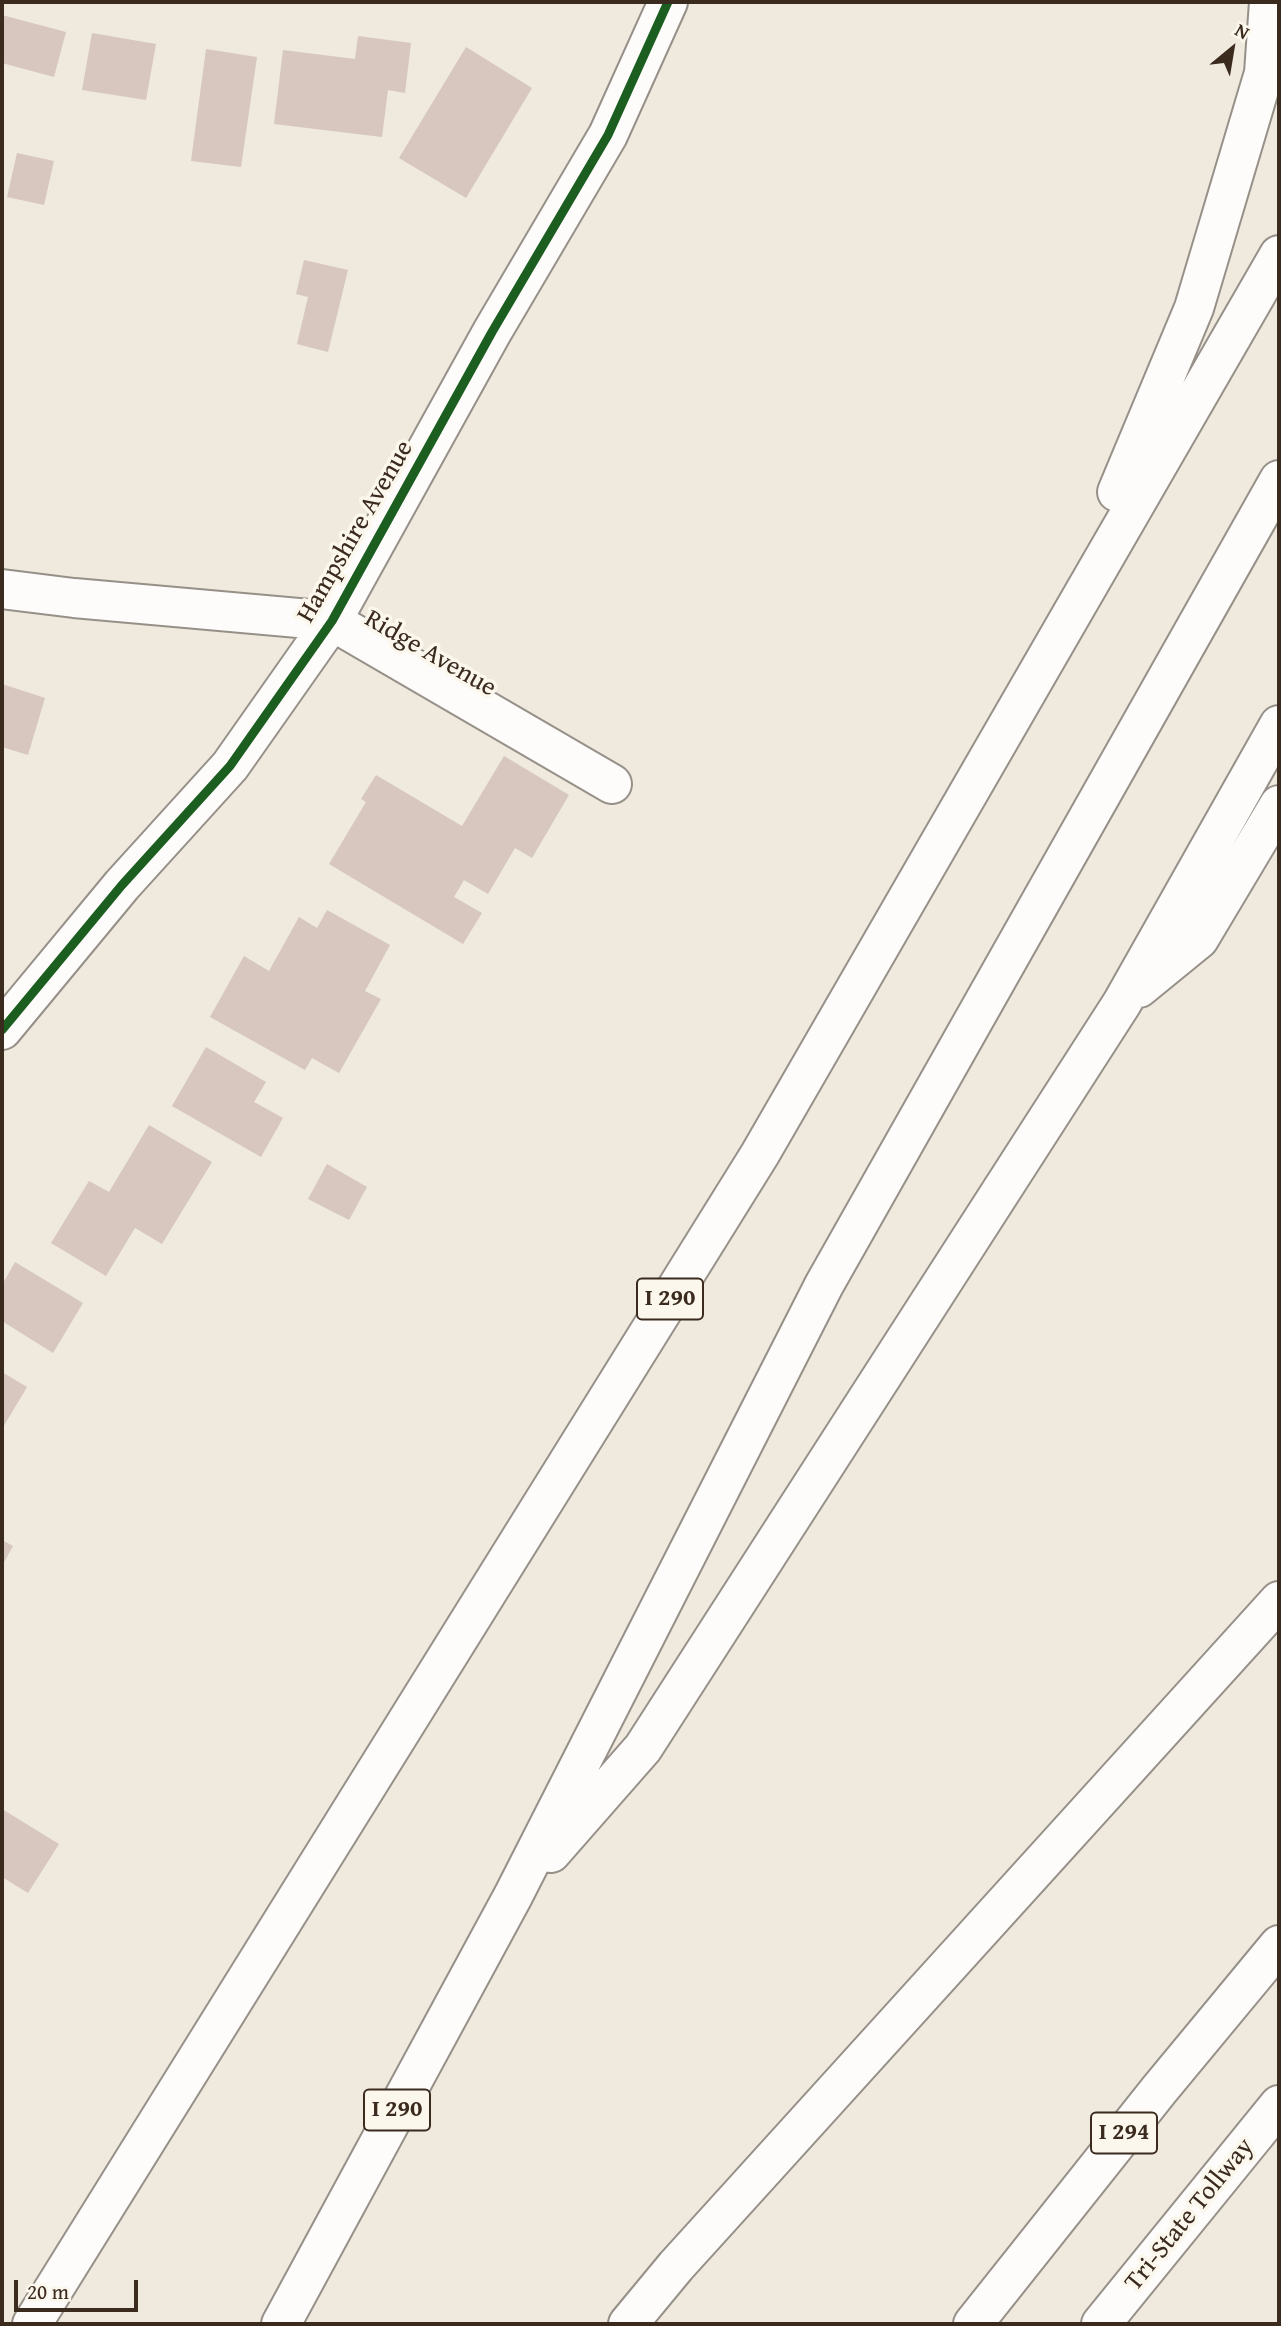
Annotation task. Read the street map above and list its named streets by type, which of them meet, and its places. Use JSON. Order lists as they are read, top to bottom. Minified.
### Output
{"streets":{"main road":["Hampshire Avenue","Ridge Avenue","I 290","I 294","Tri-State Tollway"]},"crossings":[["Hampshire Avenue","Ridge Avenue"]],"scale_bar":"20 m","north":"top right"}
